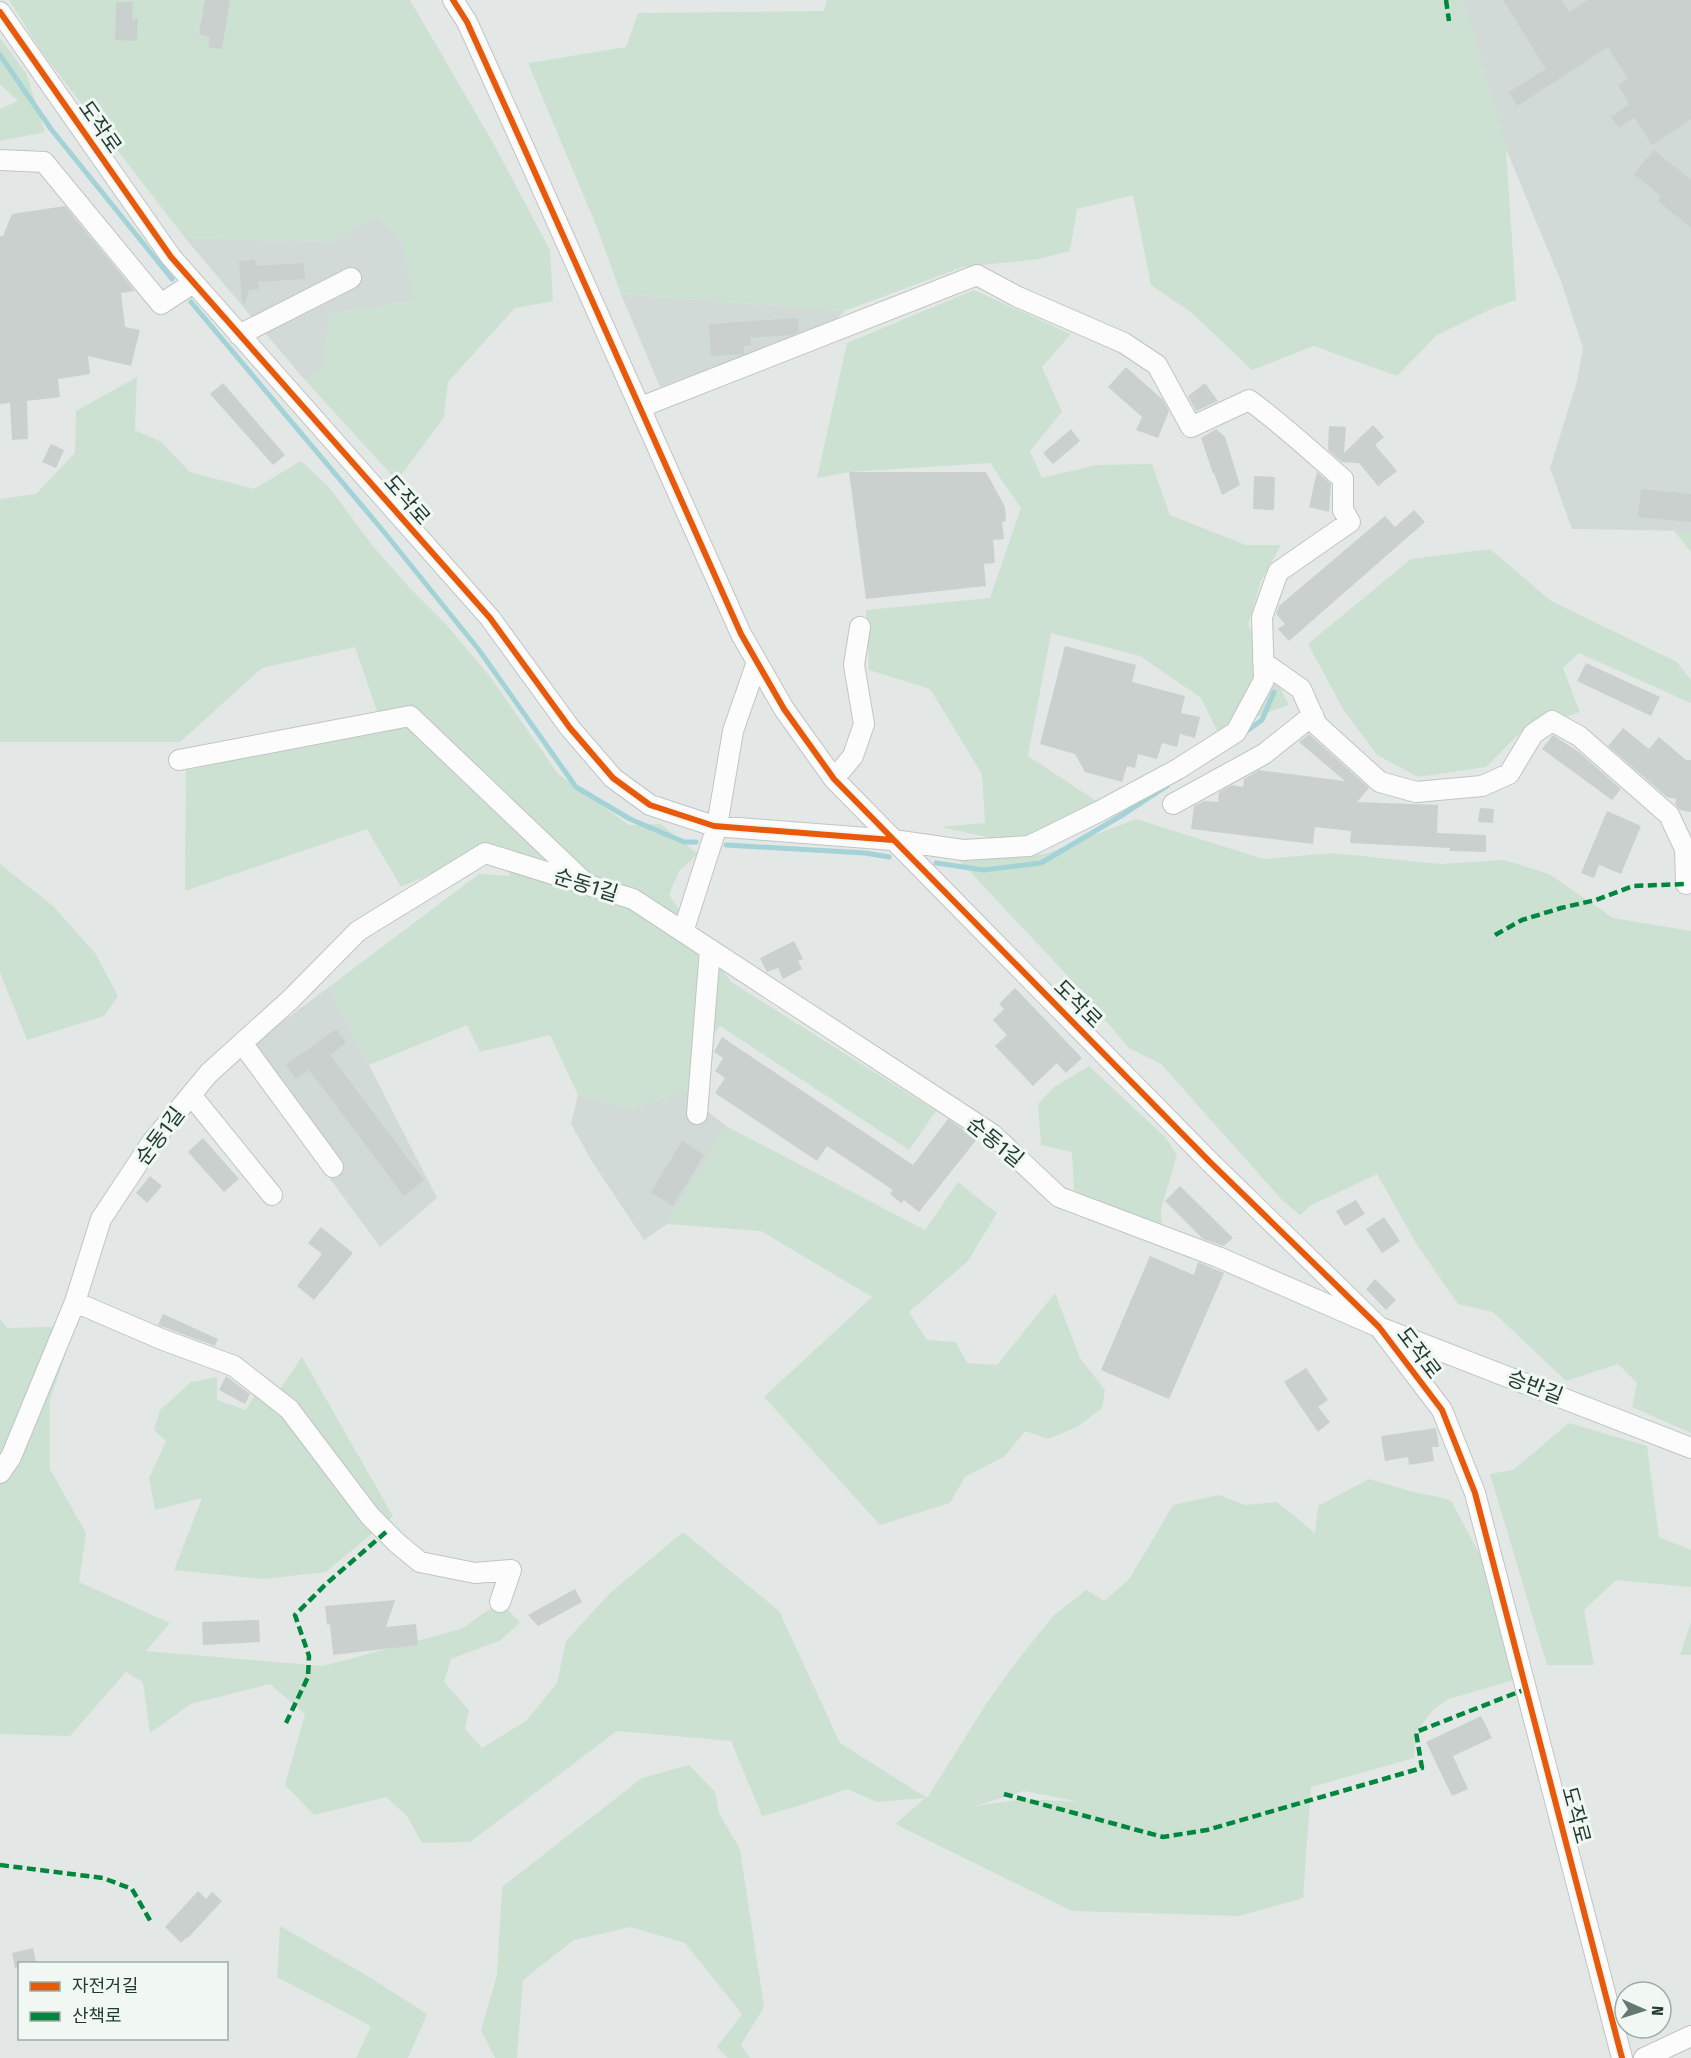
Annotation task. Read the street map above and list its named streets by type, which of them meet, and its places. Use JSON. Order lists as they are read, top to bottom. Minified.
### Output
{"streets":{"street":["도작로","순동1길","승반길"]},"crossings":[["도작로","순동1길"],["도작로","승반길"],["순동1길","승반길"]],"legend":["자전거길","산책로"],"north":"right"}
